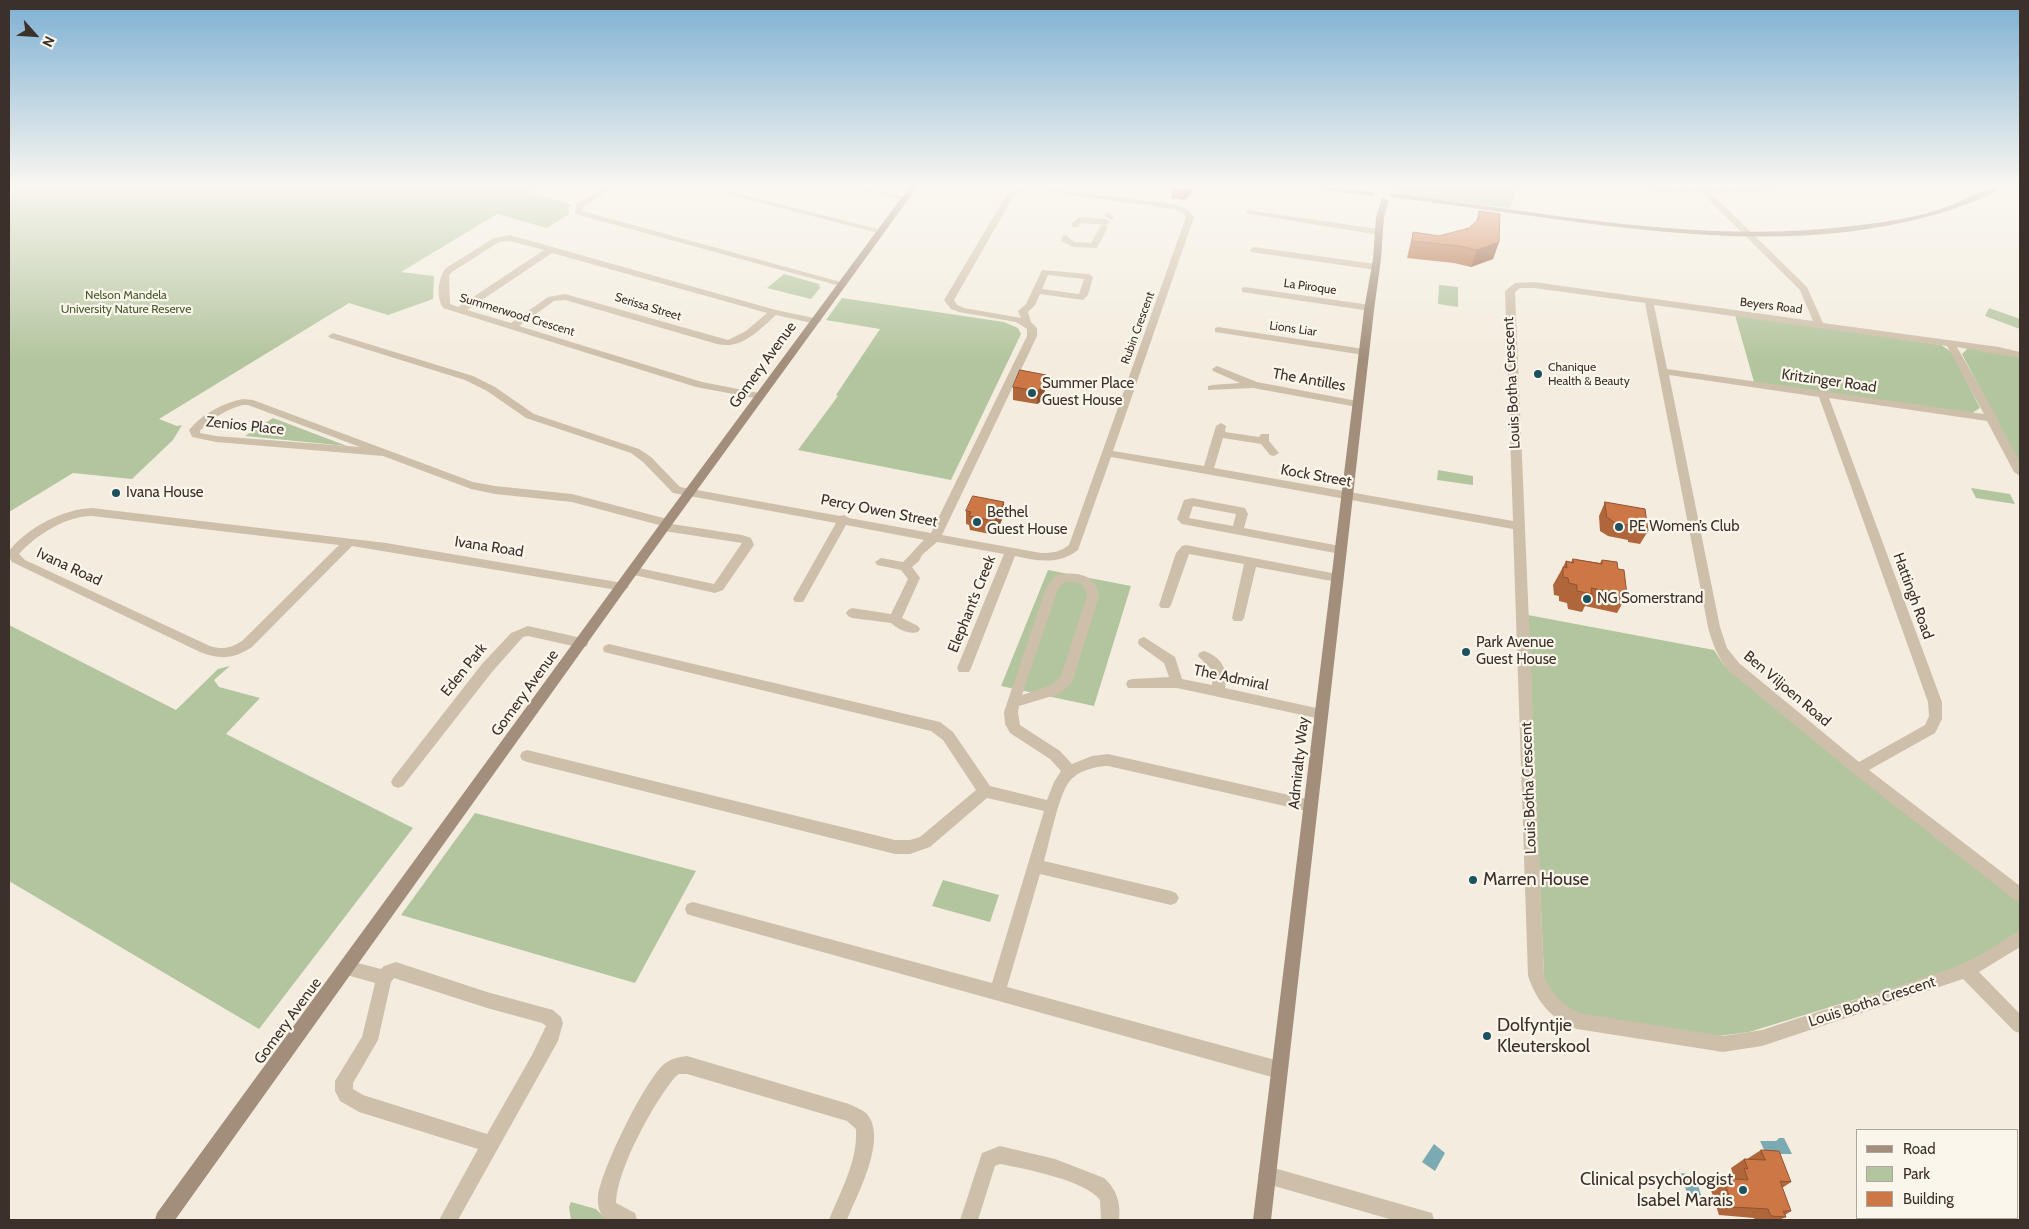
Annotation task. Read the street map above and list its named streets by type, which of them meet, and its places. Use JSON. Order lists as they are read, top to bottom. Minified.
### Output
{"streets":{"main road":["Gomery Avenue","Admiralty Way"],"street":["La Piroque","Beyers Road","Serissa Street","Summerwood Crescent","Rubin Crescent","Lions Liar","The Antilles","Kritzinger Road","Louis Botha Crescent","Zenios Place","Kock Street","Percy Owen Street","Ivana Road","Hattingh Road","Elephant’s Creek","Eden Park","The Admiral","Ben Viljoen Road"]},"crossings":[["La Piroque","Admiralty Way"],["Beyers Road","Louis Botha Crescent"],["Beyers Road","Ben Viljoen Road"],["Serissa Street","Summerwood Crescent"],["Summerwood Crescent","Gomery Avenue"],["Rubin Crescent","Kock Street"],["Rubin Crescent","Percy Owen Street"],["Lions Liar","Admiralty Way"],["Gomery Avenue","Zenios Place"],["Gomery Avenue","Percy Owen Street"],["Gomery Avenue","Ivana Road"],["Gomery Avenue","Eden Park"],["The Antilles","Admiralty Way"],["Kritzinger Road","Hattingh Road"],["Kritzinger Road","Ben Viljoen Road"],["Louis Botha Crescent","Kock Street"],["Kock Street","Admiralty Way"],["Percy Owen Street","Elephant’s Creek"],["Hattingh Road","Ben Viljoen Road"],["The Admiral","Admiralty Way"]],"parks":["Nelson Mandela University Nature Reserve"],"places":["Chanique Health & Beauty","Summer Place Guest House","Ivana House","Bethel Guest House","PE Women’s Club","NG Somerstrand","Park Avenue Guest House","Marren House","Dolfyntjie Kleuterskool","Clinical psychologist Isabel Marais"],"legend":["Road","Park","Building"],"north":"bottom right"}
